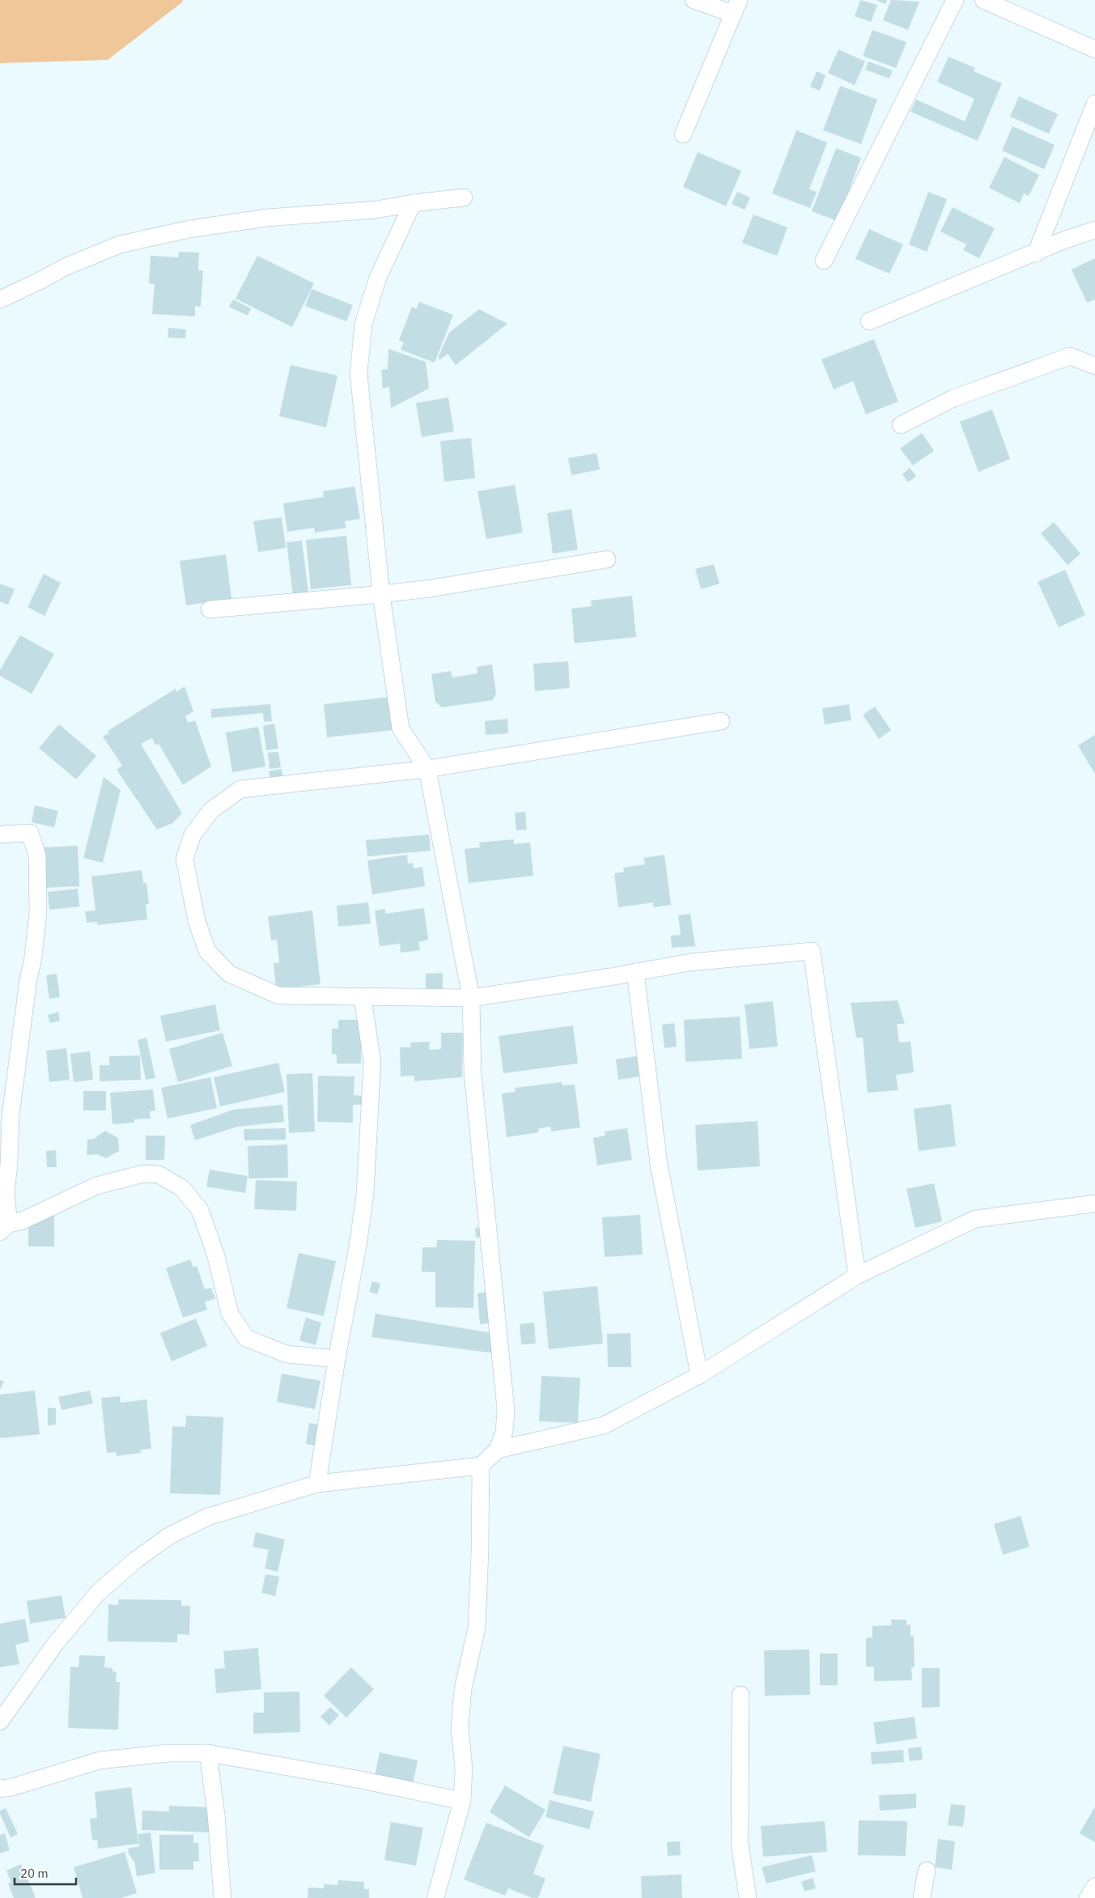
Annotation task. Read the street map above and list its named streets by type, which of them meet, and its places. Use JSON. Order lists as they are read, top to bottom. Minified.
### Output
{"scale_bar":"20 m"}
